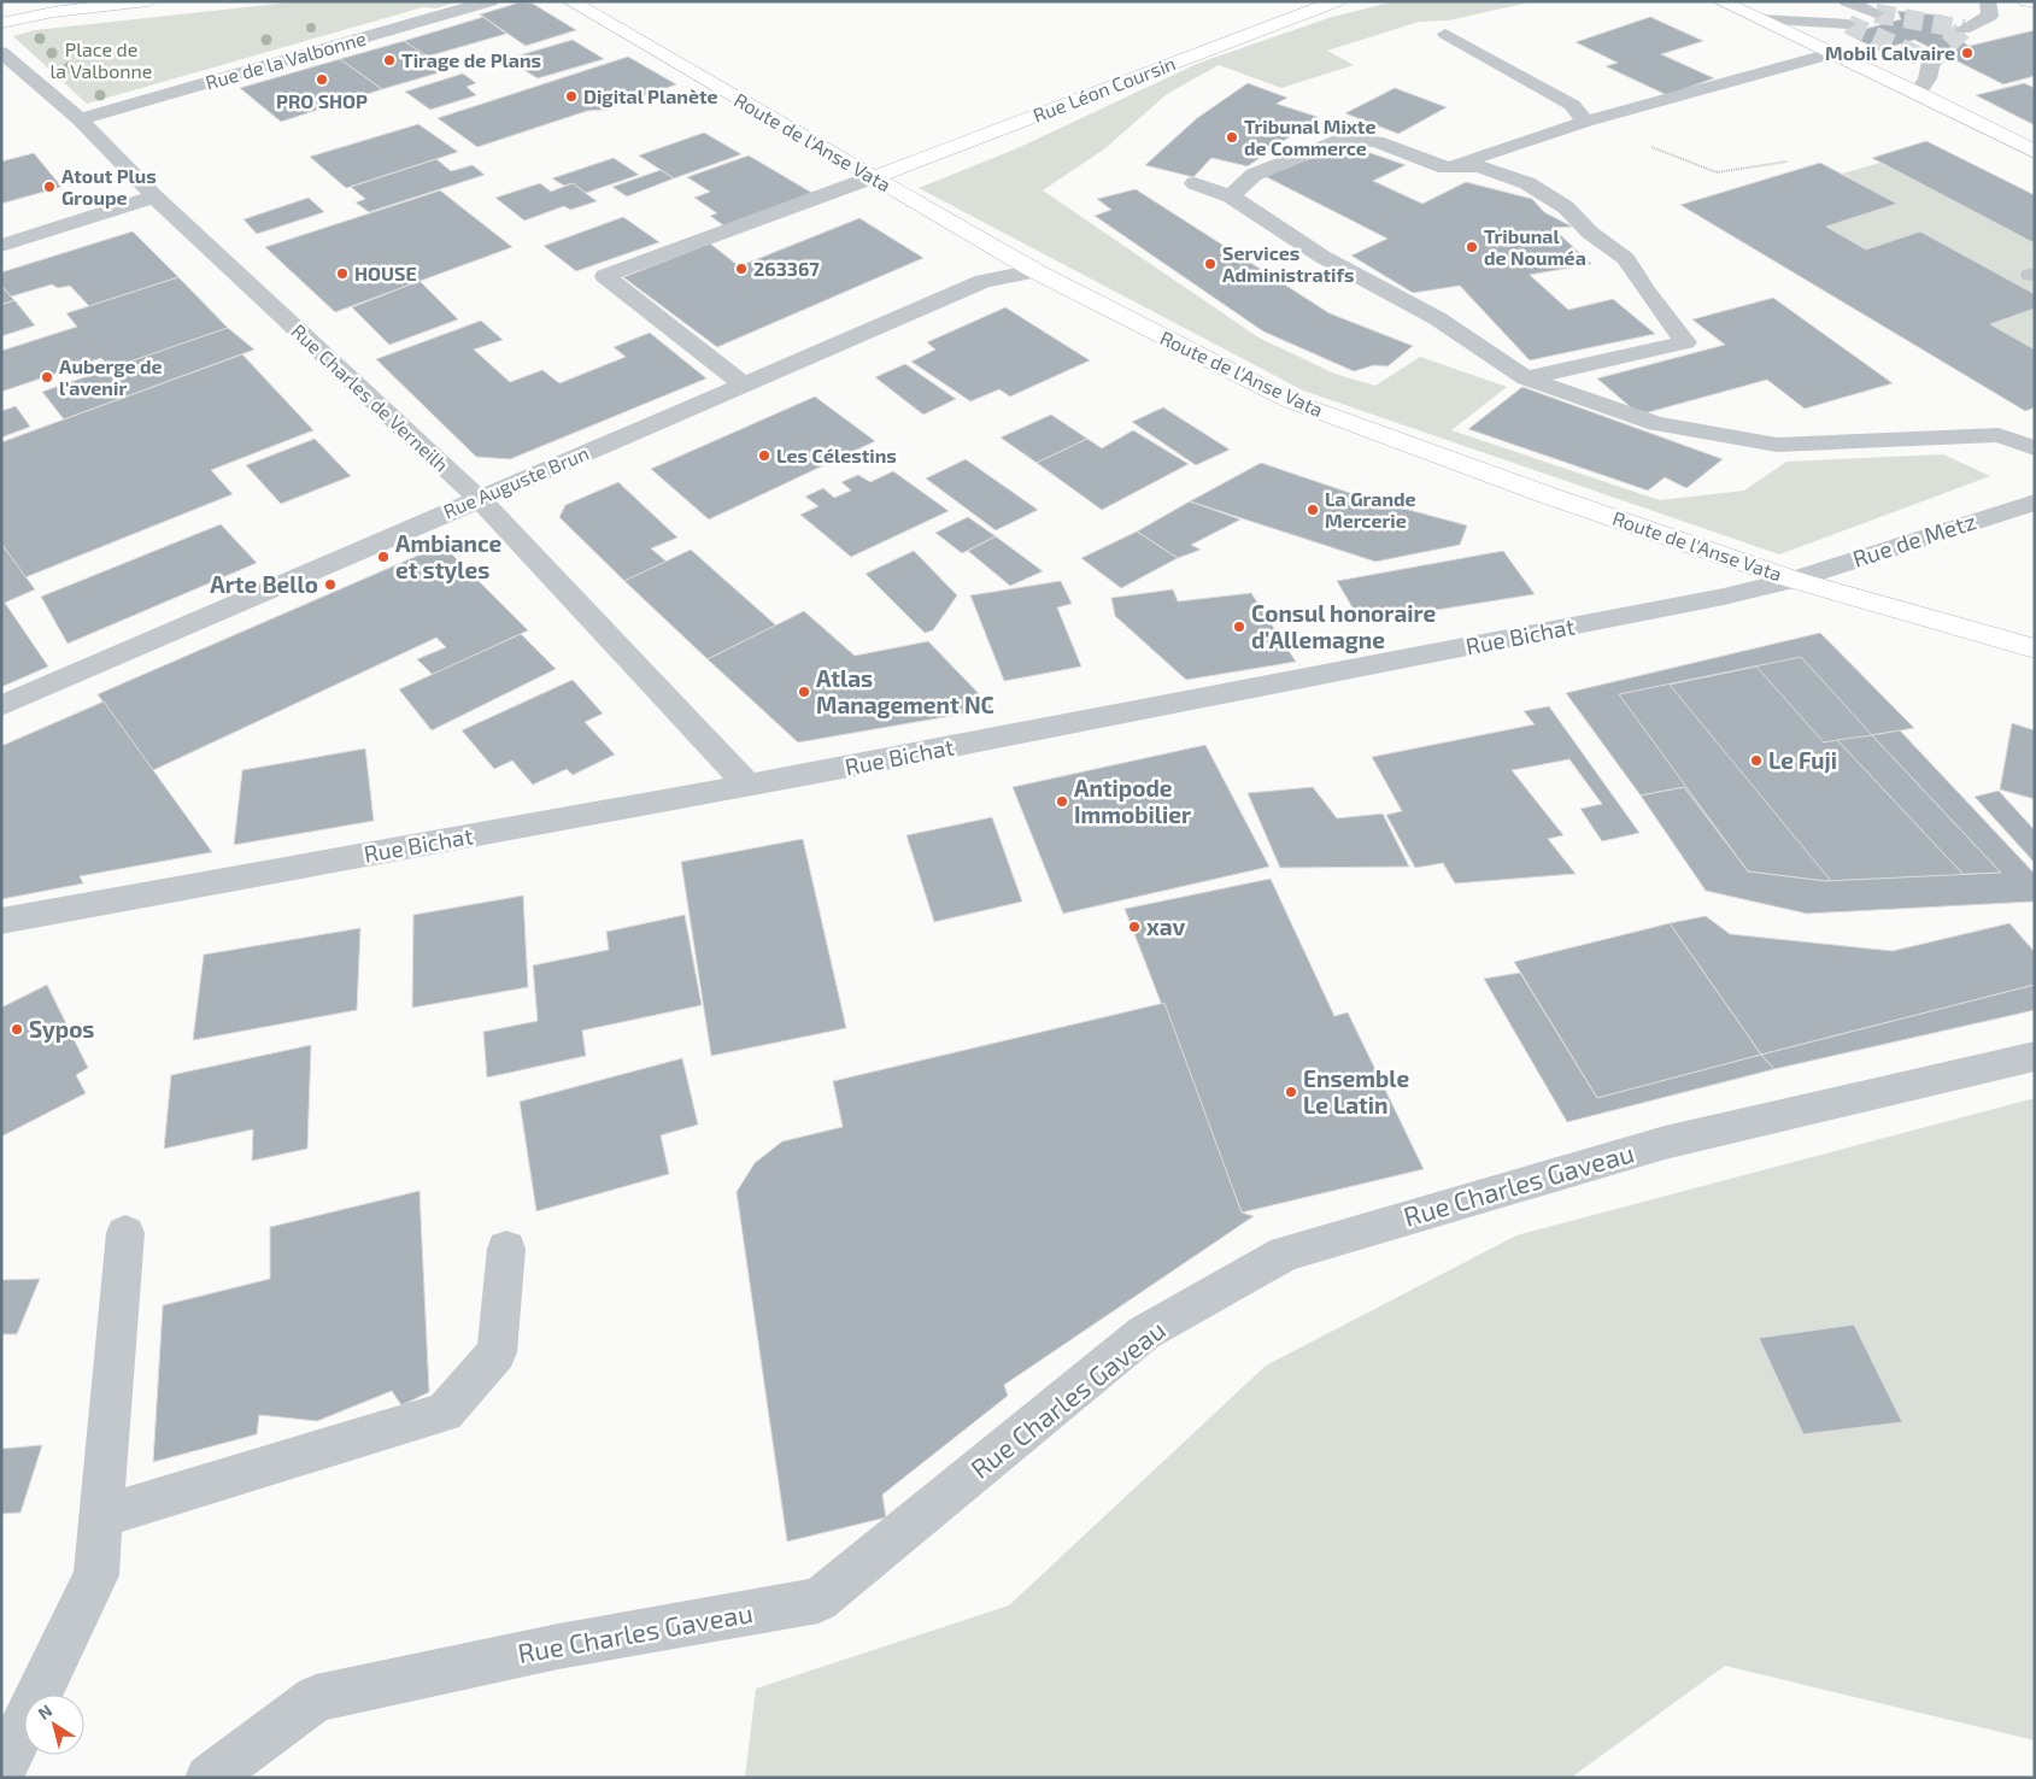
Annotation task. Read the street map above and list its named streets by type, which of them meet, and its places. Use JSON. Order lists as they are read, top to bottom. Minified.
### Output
{"streets":{"main road":["Rue Léon Coursin","Route de l'Anse Vata"],"street":["Rue de la Valbonne","Rue Charles de Verneilh","Rue Auguste Brun","Rue de Metz","Rue Bichat","Rue Charles Gaveau"]},"crossings":[["Rue de la Valbonne","Rue Charles de Verneilh"],["Rue Léon Coursin","Route de l'Anse Vata"],["Route de l'Anse Vata","Rue Auguste Brun"],["Route de l'Anse Vata","Rue de Metz"],["Route de l'Anse Vata","Rue Bichat"],["Rue Charles de Verneilh","Rue Auguste Brun"],["Rue Charles de Verneilh","Rue Bichat"],["Rue de Metz","Rue Bichat"]],"parks":["Place de la Valbonne"],"places":["Mobil Calvaire","Tirage de Plans","PRO SHOP","Digital Planète","Tribunal Mixte de Commerce","Atout Plus Groupe","Tribunal de Nouméa","Services Administratifs","263367","HOUSE","Auberge de l'avenir","Les Célestins","La Grande Mercerie","Ambiance et styles","Arte Bello","Consul honoraire d'Allemagne","Atlas Management NC","Le Fuji","Antipode Immobilier","xav","Sypos","Ensemble Le Latin"],"north":"top left"}
